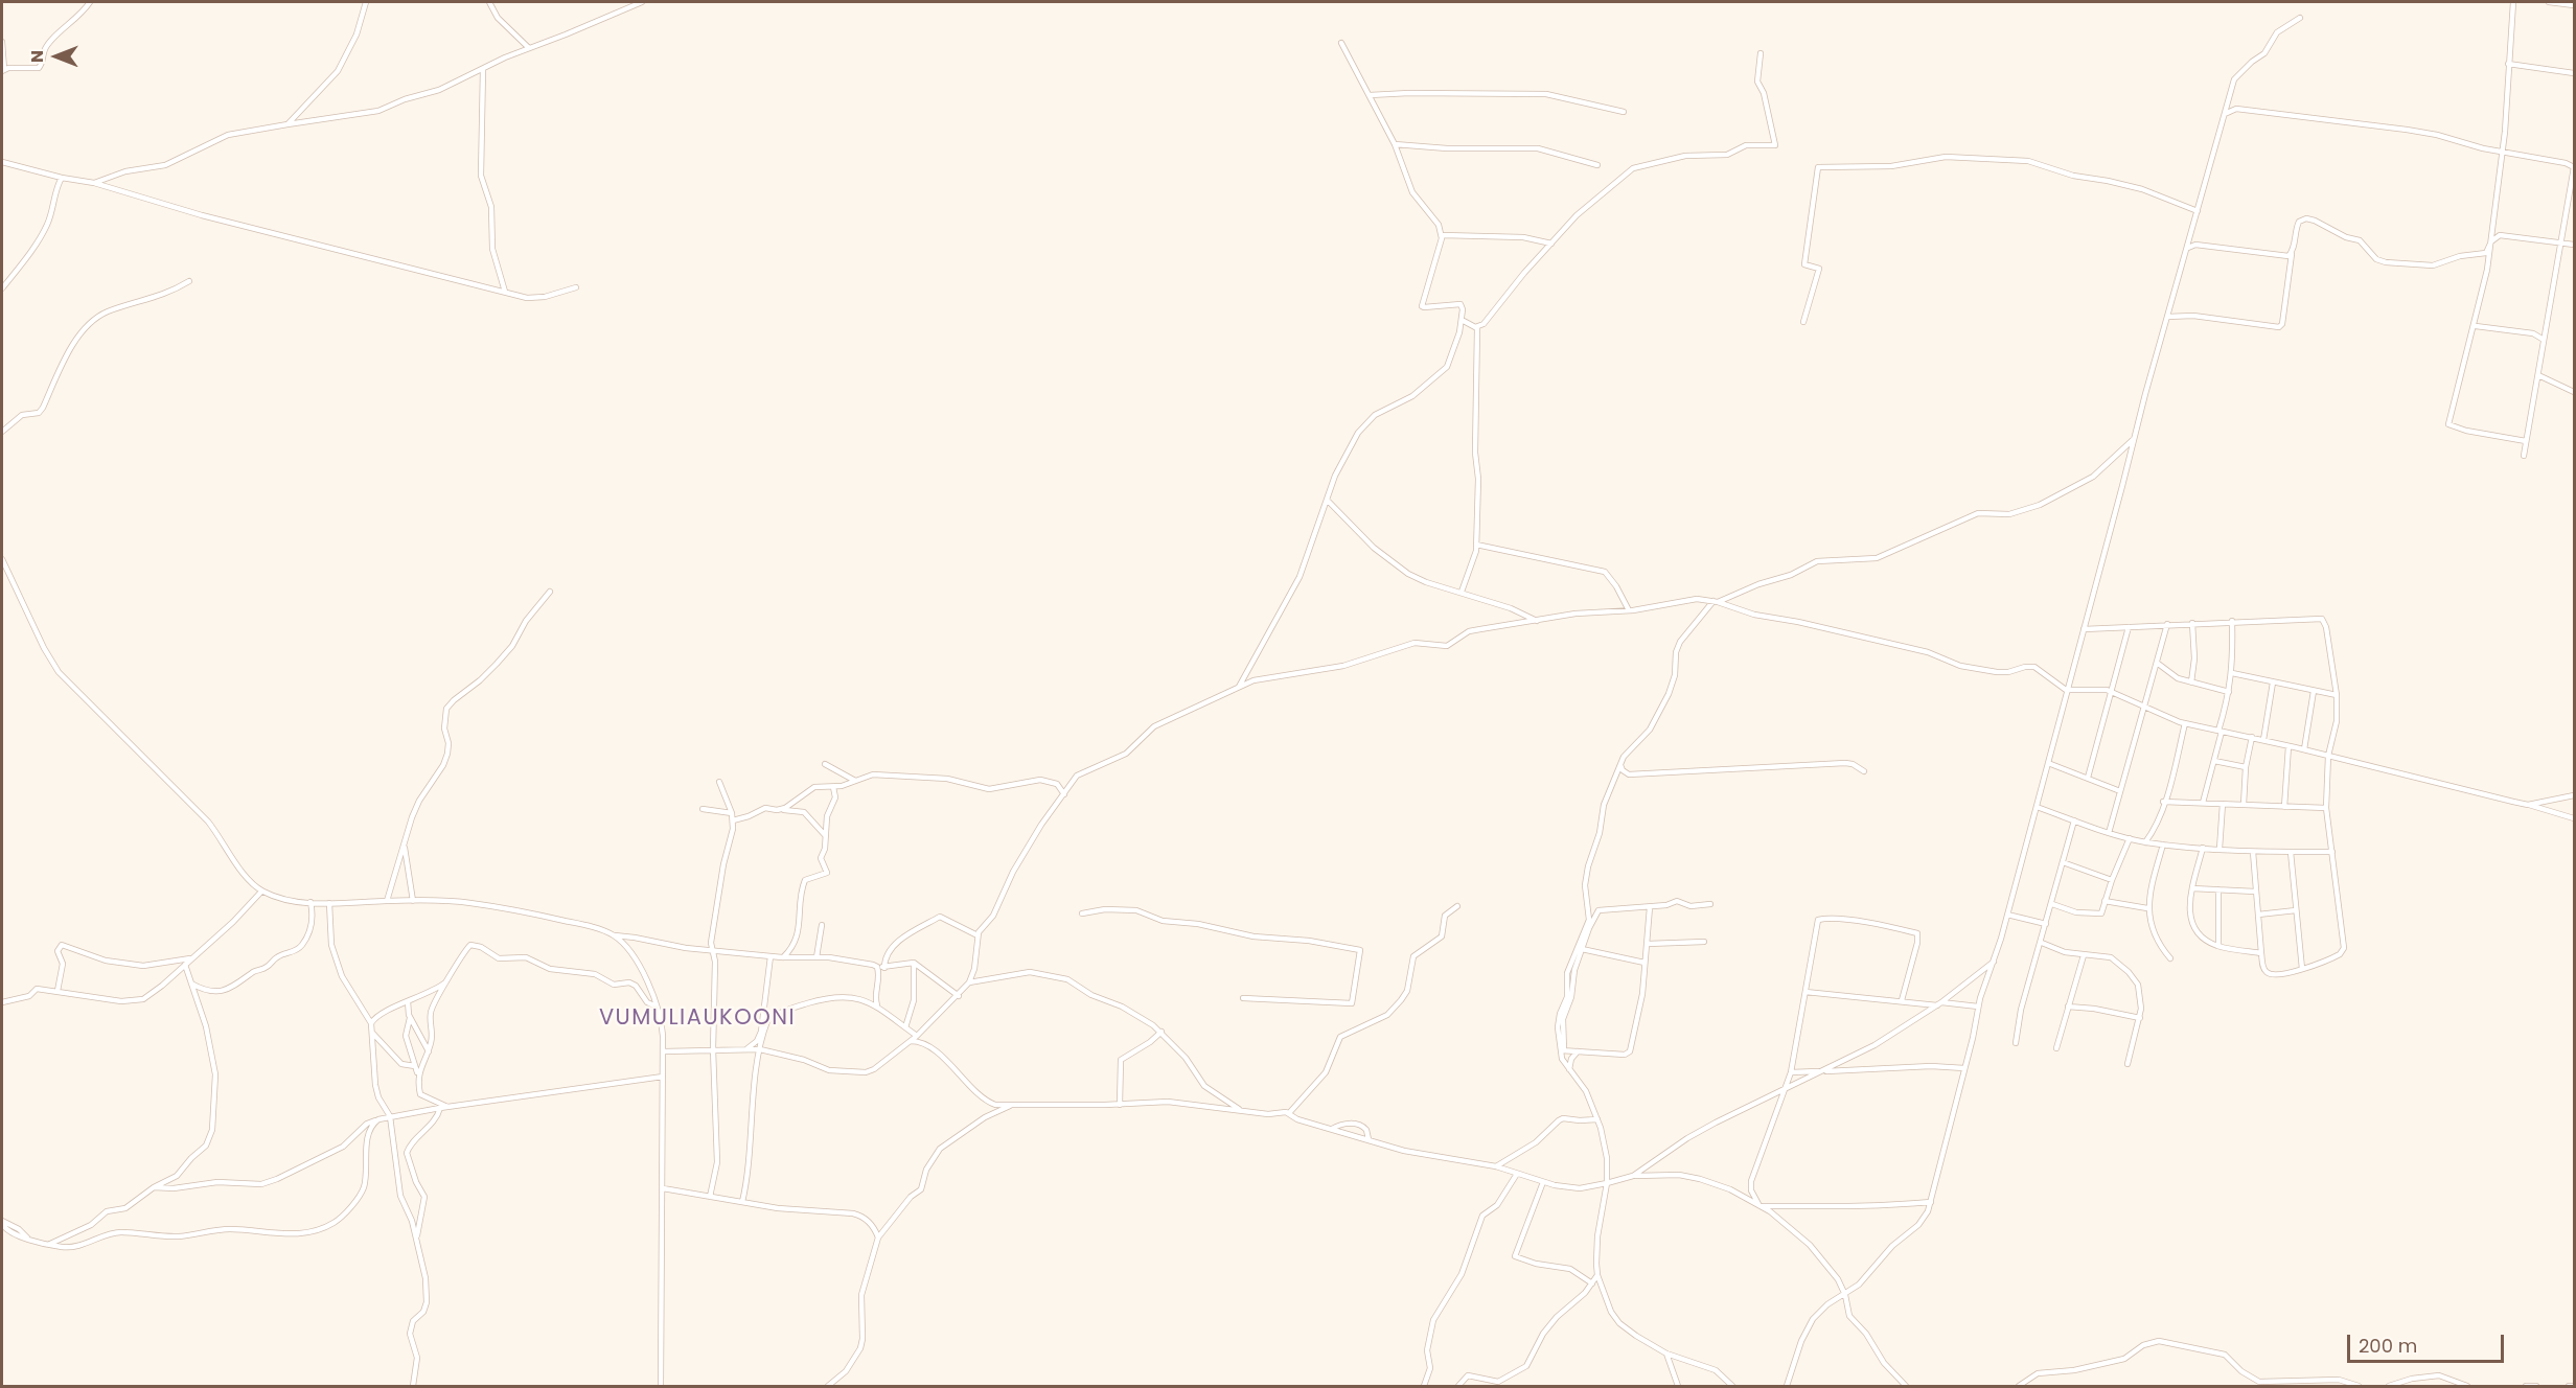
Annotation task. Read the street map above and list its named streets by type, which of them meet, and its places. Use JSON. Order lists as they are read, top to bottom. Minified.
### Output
{"districts":["VUMULIAUKOONI"],"scale_bar":"200 m","north":"left"}
